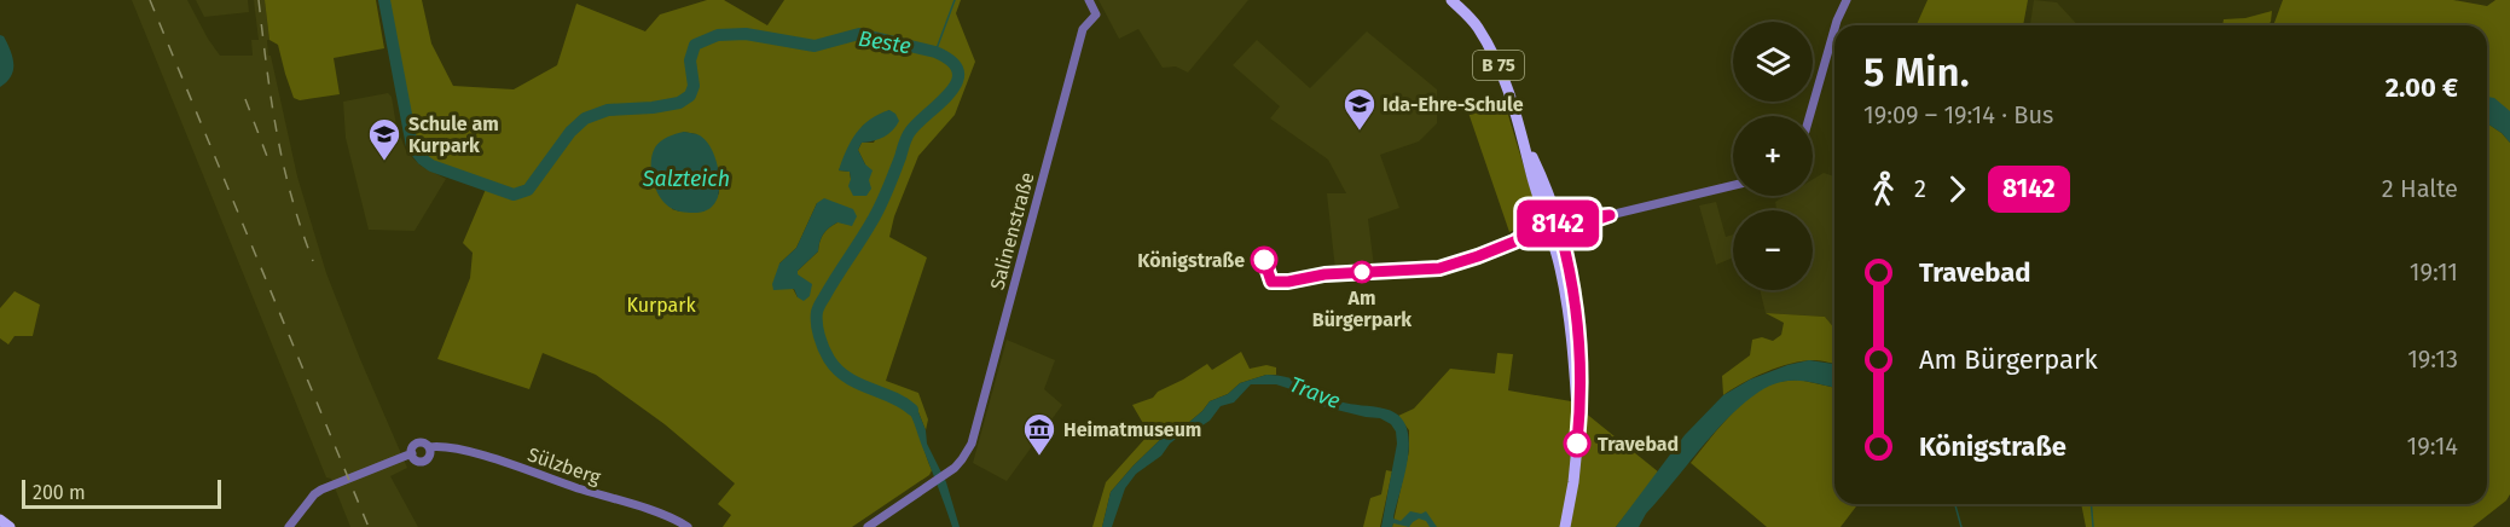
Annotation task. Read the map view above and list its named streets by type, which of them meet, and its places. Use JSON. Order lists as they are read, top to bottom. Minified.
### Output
{"streets":{"main road":["B 75"],"street":["Salinenstraße","Sülzberg"]},"water":["Beste","Salzteich","Trave"],"parks":["Kurpark"],"places":{"school or university":["Ida-Ehre-Schule","Schule am Kurpark"],"other":["Königstraße","Am Bürgerpark","Travebad"],"museum":["Heimatmuseum"]},"lines":["bus line 8142"],"scale_bar":"200 m","page":{"on_map":"8142","map_buttons":["+","−"],"heading":["5 Min.","19:09 – 19:14 · Bus","2.00 €"],"legs":["2","8142","2 Halte"],"list":[{"name":"Travebad","value":"19:11"},{"name":"Am Bürgerpark","value":"19:13"},{"name":"Königstraße","value":"19:14"}],"scale":"200 m"}}
